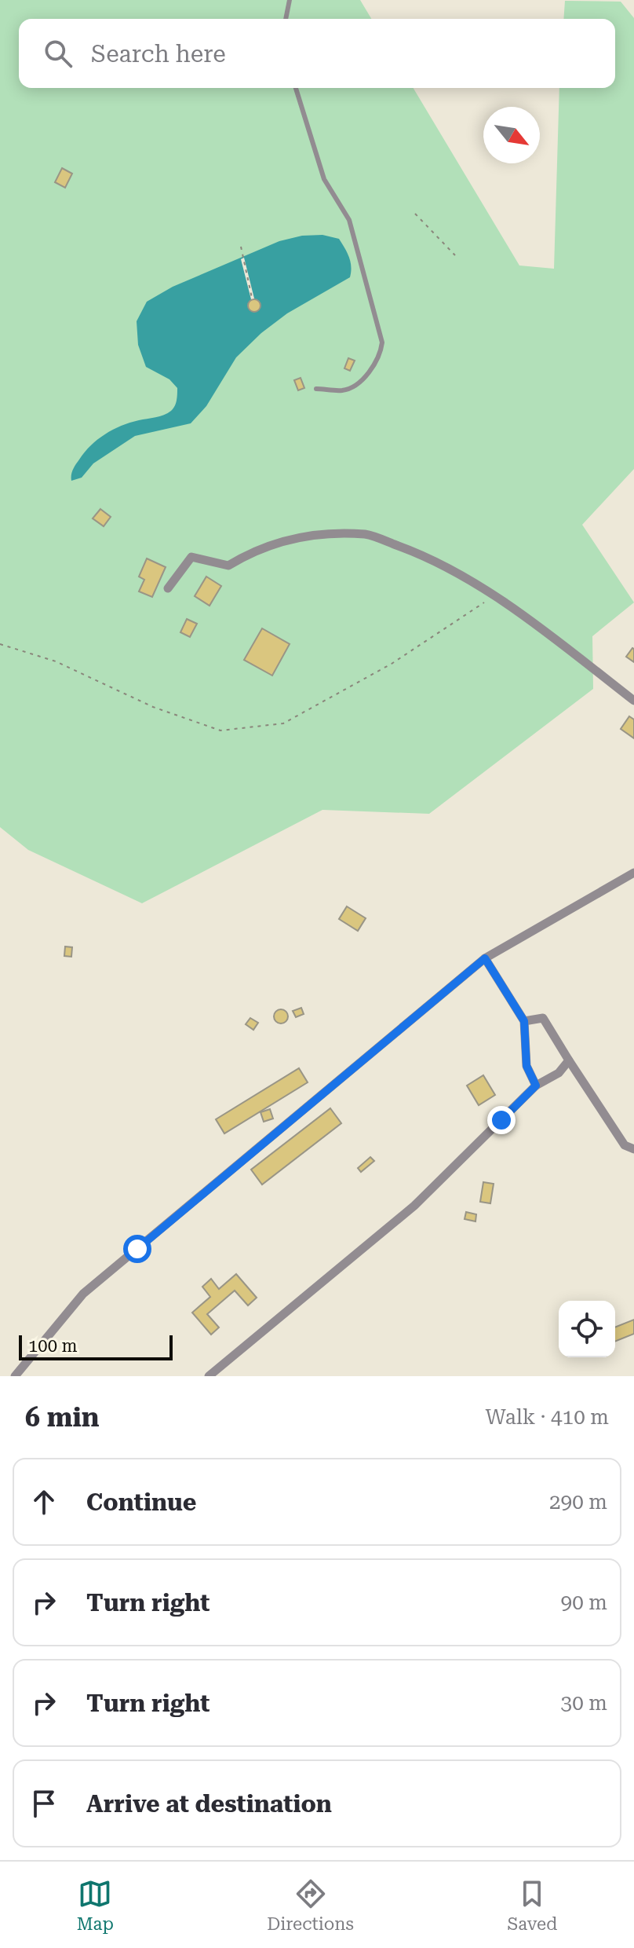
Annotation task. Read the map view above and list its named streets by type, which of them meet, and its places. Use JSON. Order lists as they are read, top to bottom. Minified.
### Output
{"scale_bar":"100 m","north":"bottom right","page":{"search":"Search here","scale":"100 m","heading":["6 min","Walk · 410 m"],"list":[["Continue","290 m"],["Turn right","90 m"],["Turn right","30 m"],"Arrive at destination"],"nav":["Map","Directions","Saved"]}}
